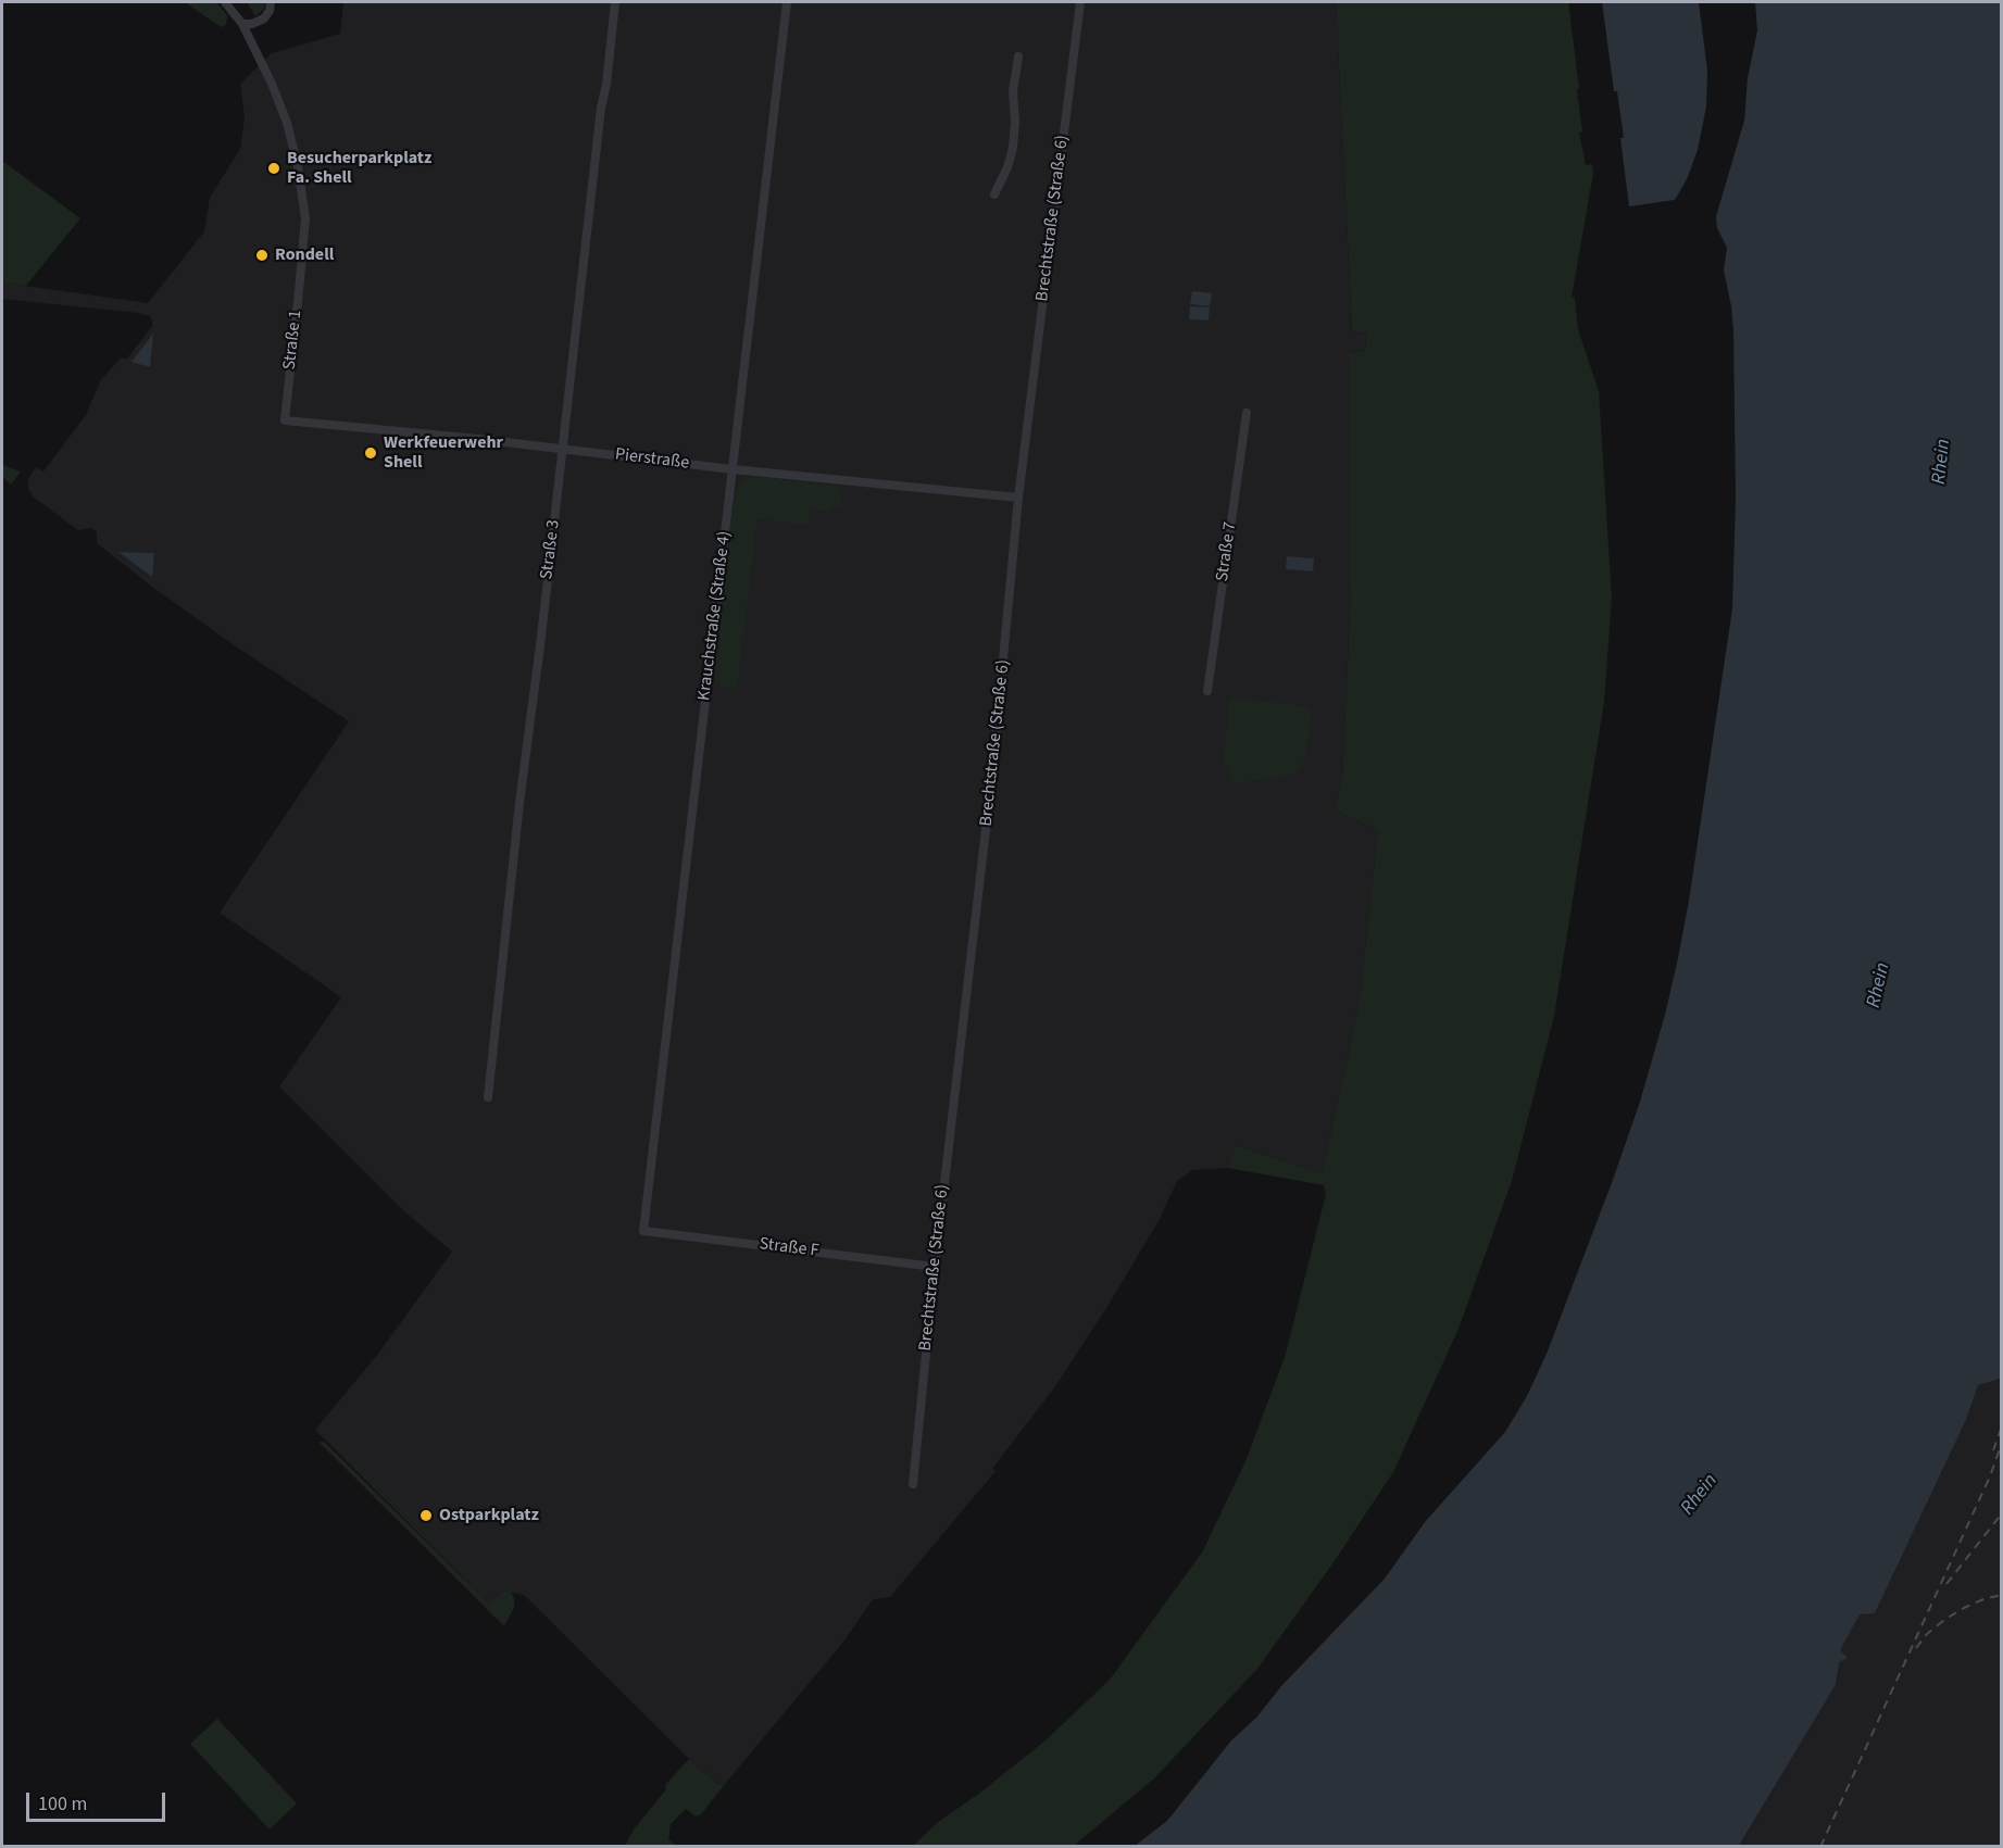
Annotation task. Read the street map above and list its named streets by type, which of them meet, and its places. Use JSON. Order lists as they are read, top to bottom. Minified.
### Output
{"streets":{"street":["Brechtstraße (Straße 6)","Straße 1","Pierstraße","Straße 3","Straße 7","Krauchstraße (Straße 4)","Straße F"]},"crossings":[["Brechtstraße (Straße 6)","Pierstraße"],["Brechtstraße (Straße 6)","Straße F"],["Straße 1","Pierstraße"],["Pierstraße","Straße 3"],["Pierstraße","Krauchstraße (Straße 4)"],["Krauchstraße (Straße 4)","Straße F"]],"water":["Rhein"],"places":["Besucherparkplatz Fa. Shell","Rondell","Werkfeuerwehr Shell","Ostparkplatz"],"scale_bar":"100 m"}
